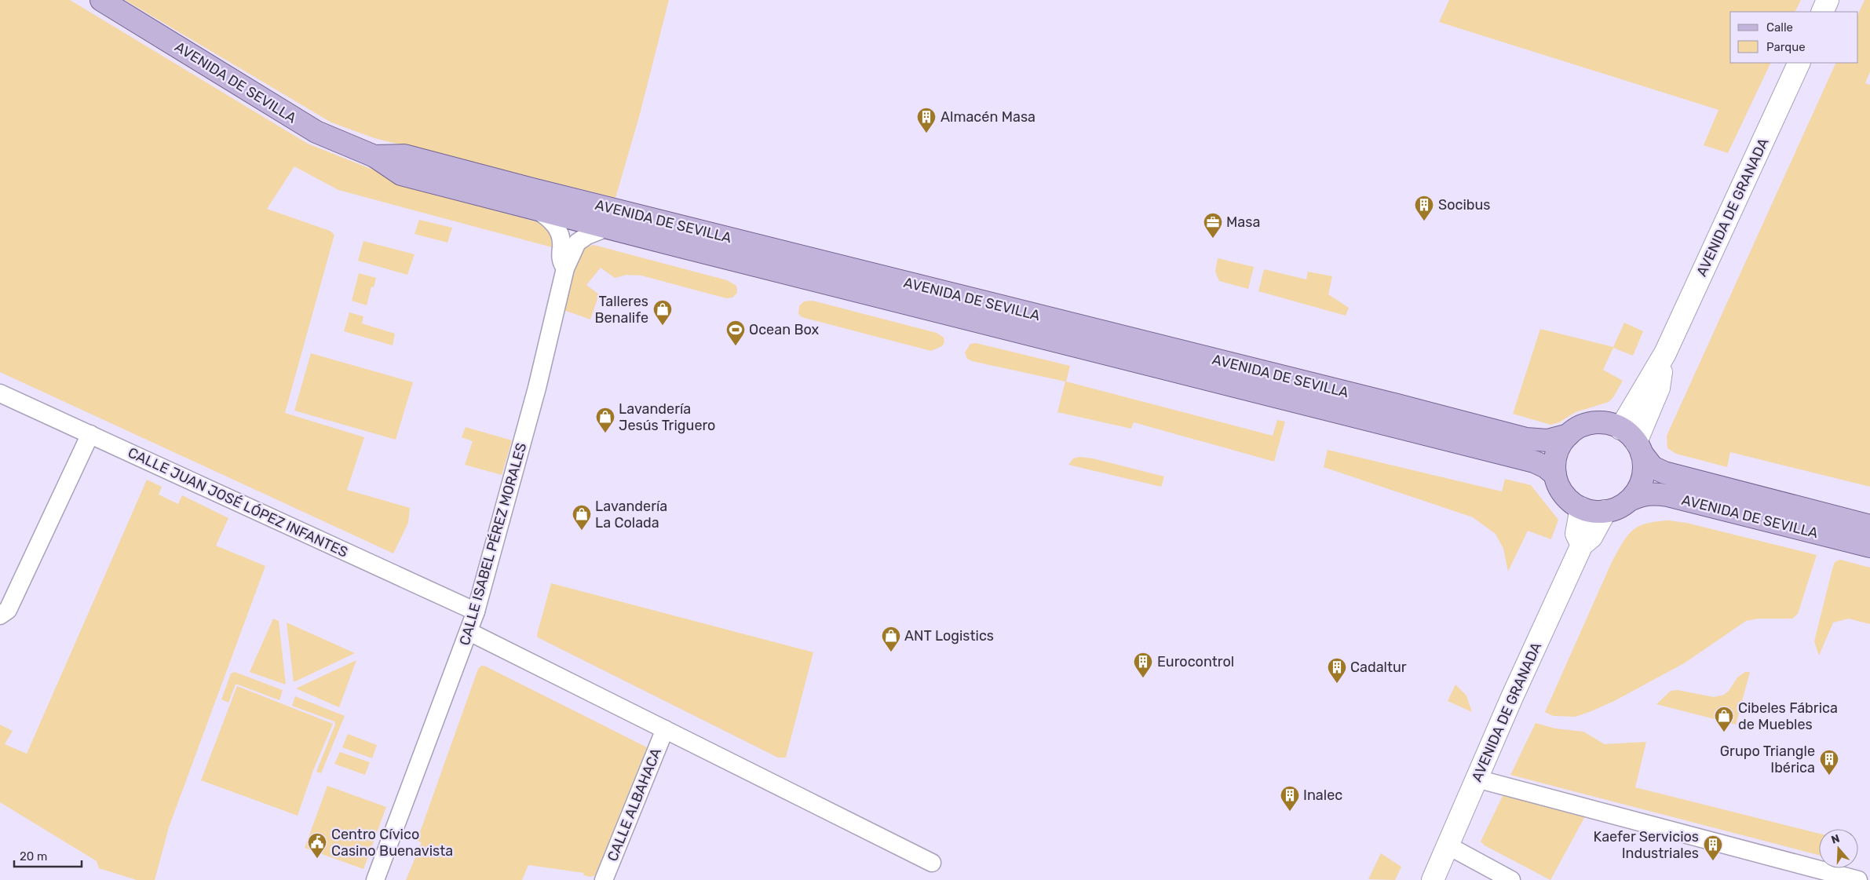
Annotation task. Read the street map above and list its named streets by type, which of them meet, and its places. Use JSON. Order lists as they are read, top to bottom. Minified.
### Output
{"streets":{"main road":["AVENIDA DE SEVILLA"],"street":["AVENIDA DE GRANADA","CALLE JUAN JOSÉ LÓPEZ INFANTES","CALLE ISABEL PÉREZ MORALES","CALLE ALBAHACA"]},"crossings":[["AVENIDA DE SEVILLA","AVENIDA DE GRANADA"],["AVENIDA DE SEVILLA","CALLE ISABEL PÉREZ MORALES"],["CALLE JUAN JOSÉ LÓPEZ INFANTES","CALLE ISABEL PÉREZ MORALES"]],"places":{"building":["Almacén Masa","Socibus","Eurocontrol","Cadaltur","Grupo Triangle Ibérica","Inalec","Kaefer Servicios Industriales"],"office":["Masa"],"shop":["Talleres Benalife","Lavandería Jesús Triguero","Lavandería La Colada","ANT Logistics","Cibeles Fábrica de Muebles"],"sports":["Ocean Box"],"public building":["Centro Cívico Casino Buenavista"]},"legend":["Calle","Parque"],"scale_bar":"20 m","north":"top"}
